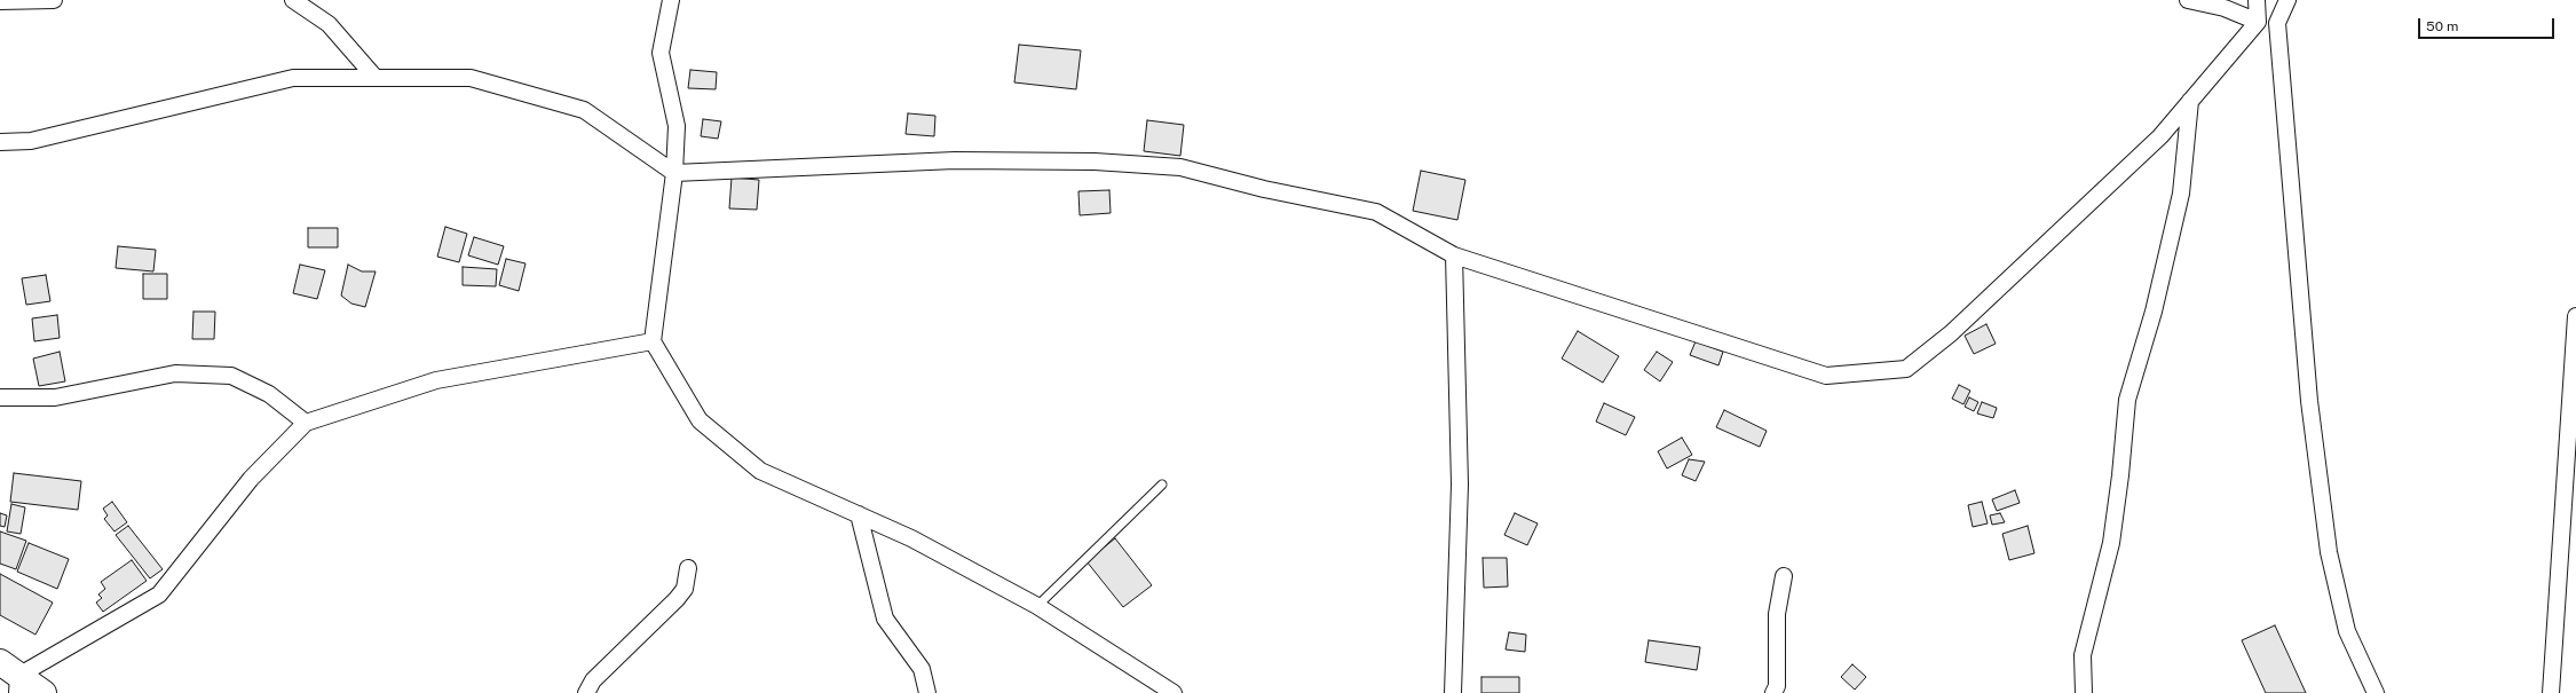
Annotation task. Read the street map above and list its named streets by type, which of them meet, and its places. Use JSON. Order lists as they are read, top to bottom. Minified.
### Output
{"scale_bar":"50 m"}
